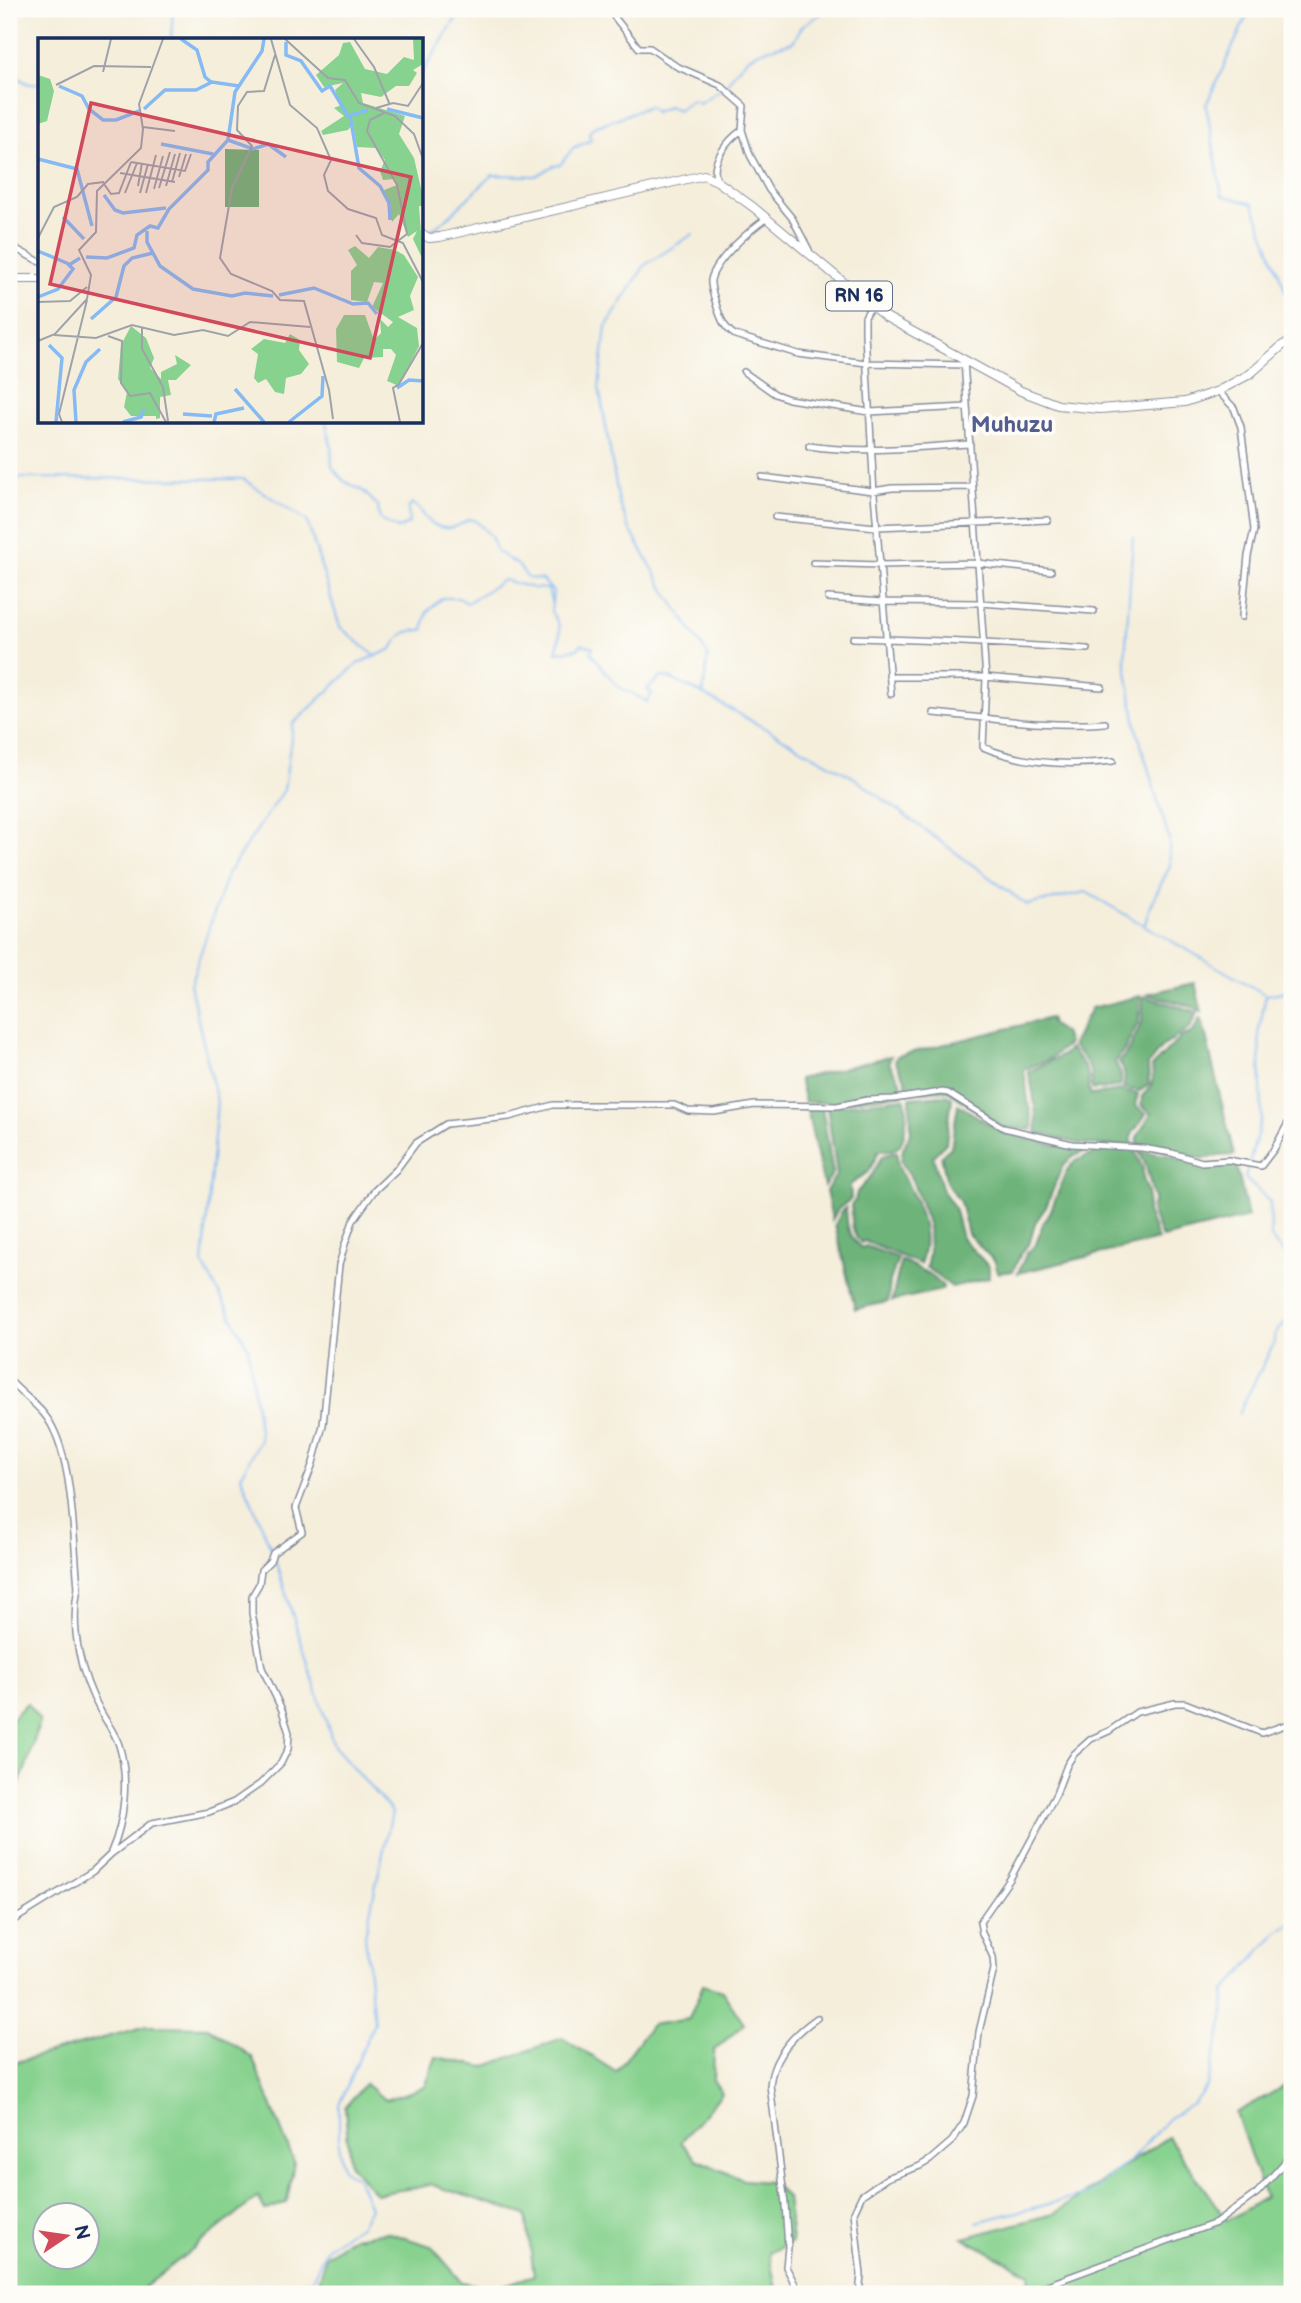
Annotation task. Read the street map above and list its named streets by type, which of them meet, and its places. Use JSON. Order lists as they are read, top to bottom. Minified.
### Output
{"streets":{"main road":["RN 16"]},"districts":["Muhuzu"],"north":"right"}
